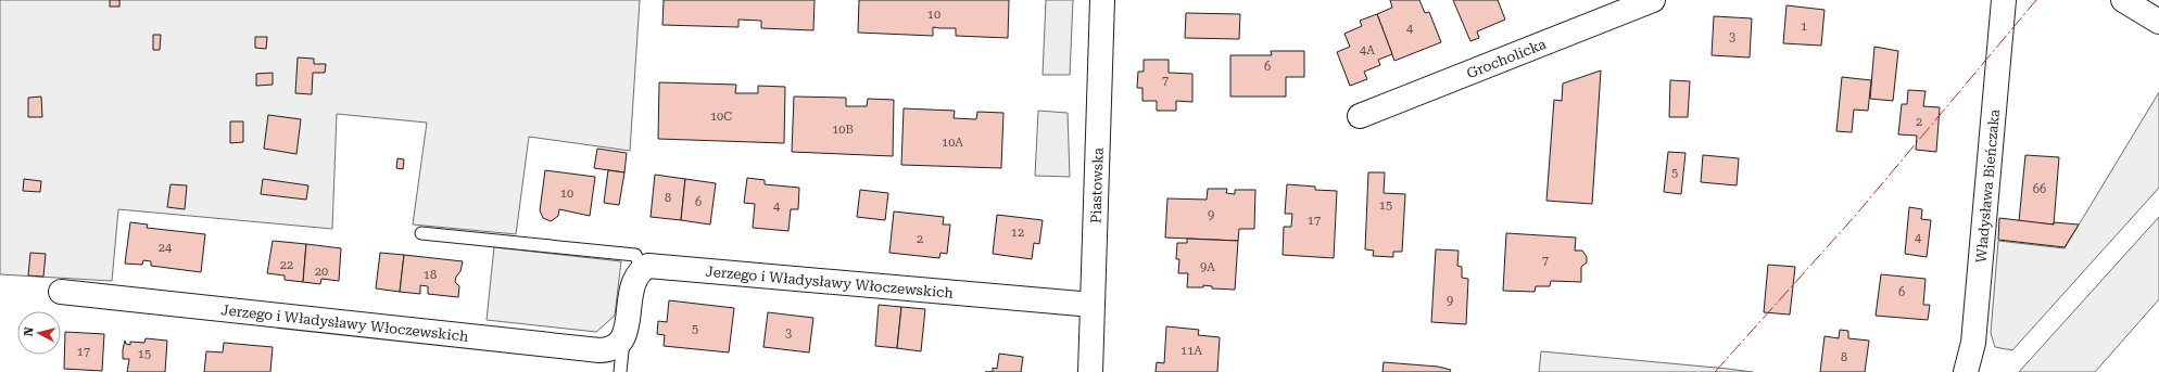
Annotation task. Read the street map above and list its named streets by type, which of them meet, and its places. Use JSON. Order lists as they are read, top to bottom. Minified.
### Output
{"streets":{"street":["Grocholicka","Piastowska","Władysława Bieńczaka","Jerzego i Władysławy Włoczewskich"]},"crossings":[["Piastowska","Jerzego i Władysławy Włoczewskich"]],"house_numbers":["10","1","4","3","4A","6","7","10C","2","10B","10A","5","66","10","8","6","15","4","9","17","12","4","2","24","7","22","9A","20","18","6","9","5","3","11A","17","15","8"],"north":"left"}
